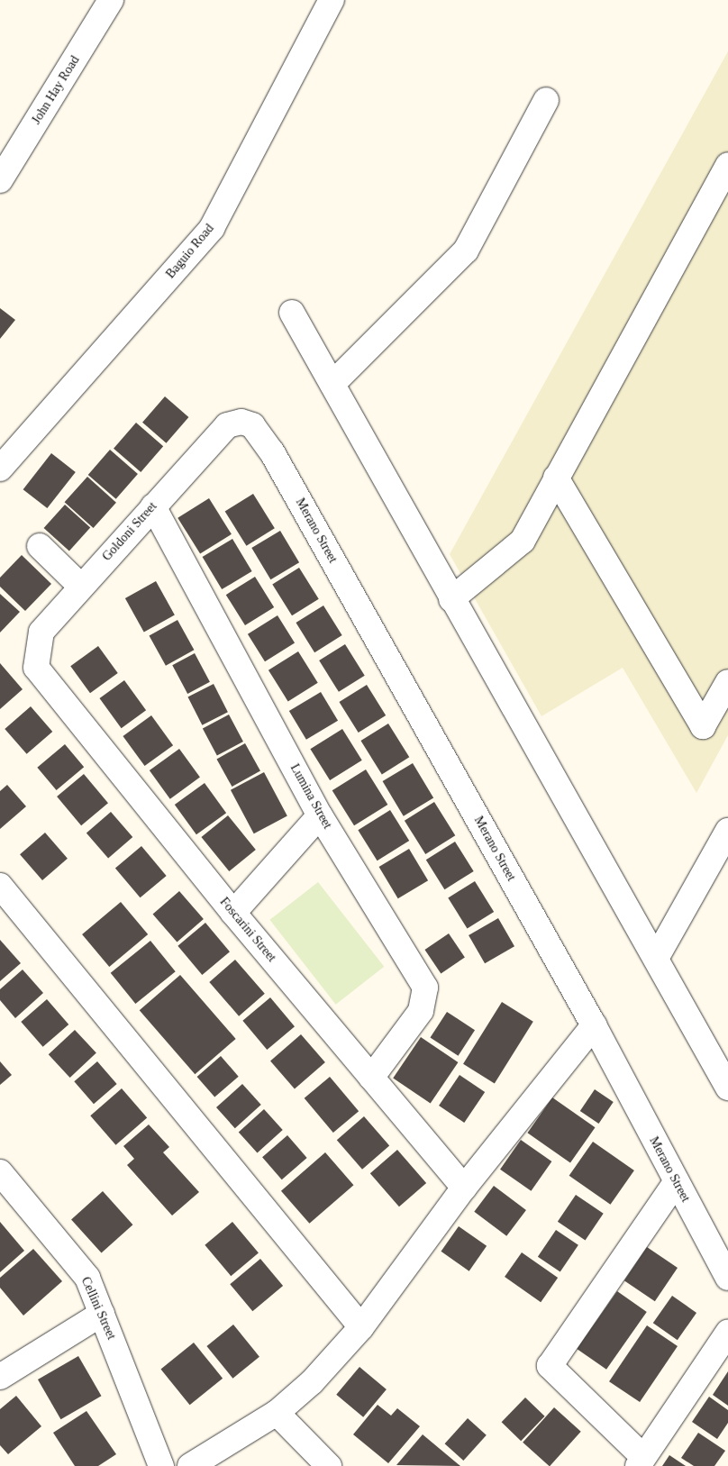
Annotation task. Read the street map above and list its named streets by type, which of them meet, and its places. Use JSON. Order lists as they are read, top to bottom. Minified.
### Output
{"streets":{"street":["John Hay Road","Baguio Road","Merano Street","Goldoni Street","Lumina Street","Foscarini Street","Cellini Street"]},"crossings":[["Merano Street","Goldoni Street"],["Goldoni Street","Lumina Street"],["Goldoni Street","Foscarini Street"],["Lumina Street","Foscarini Street"]]}
